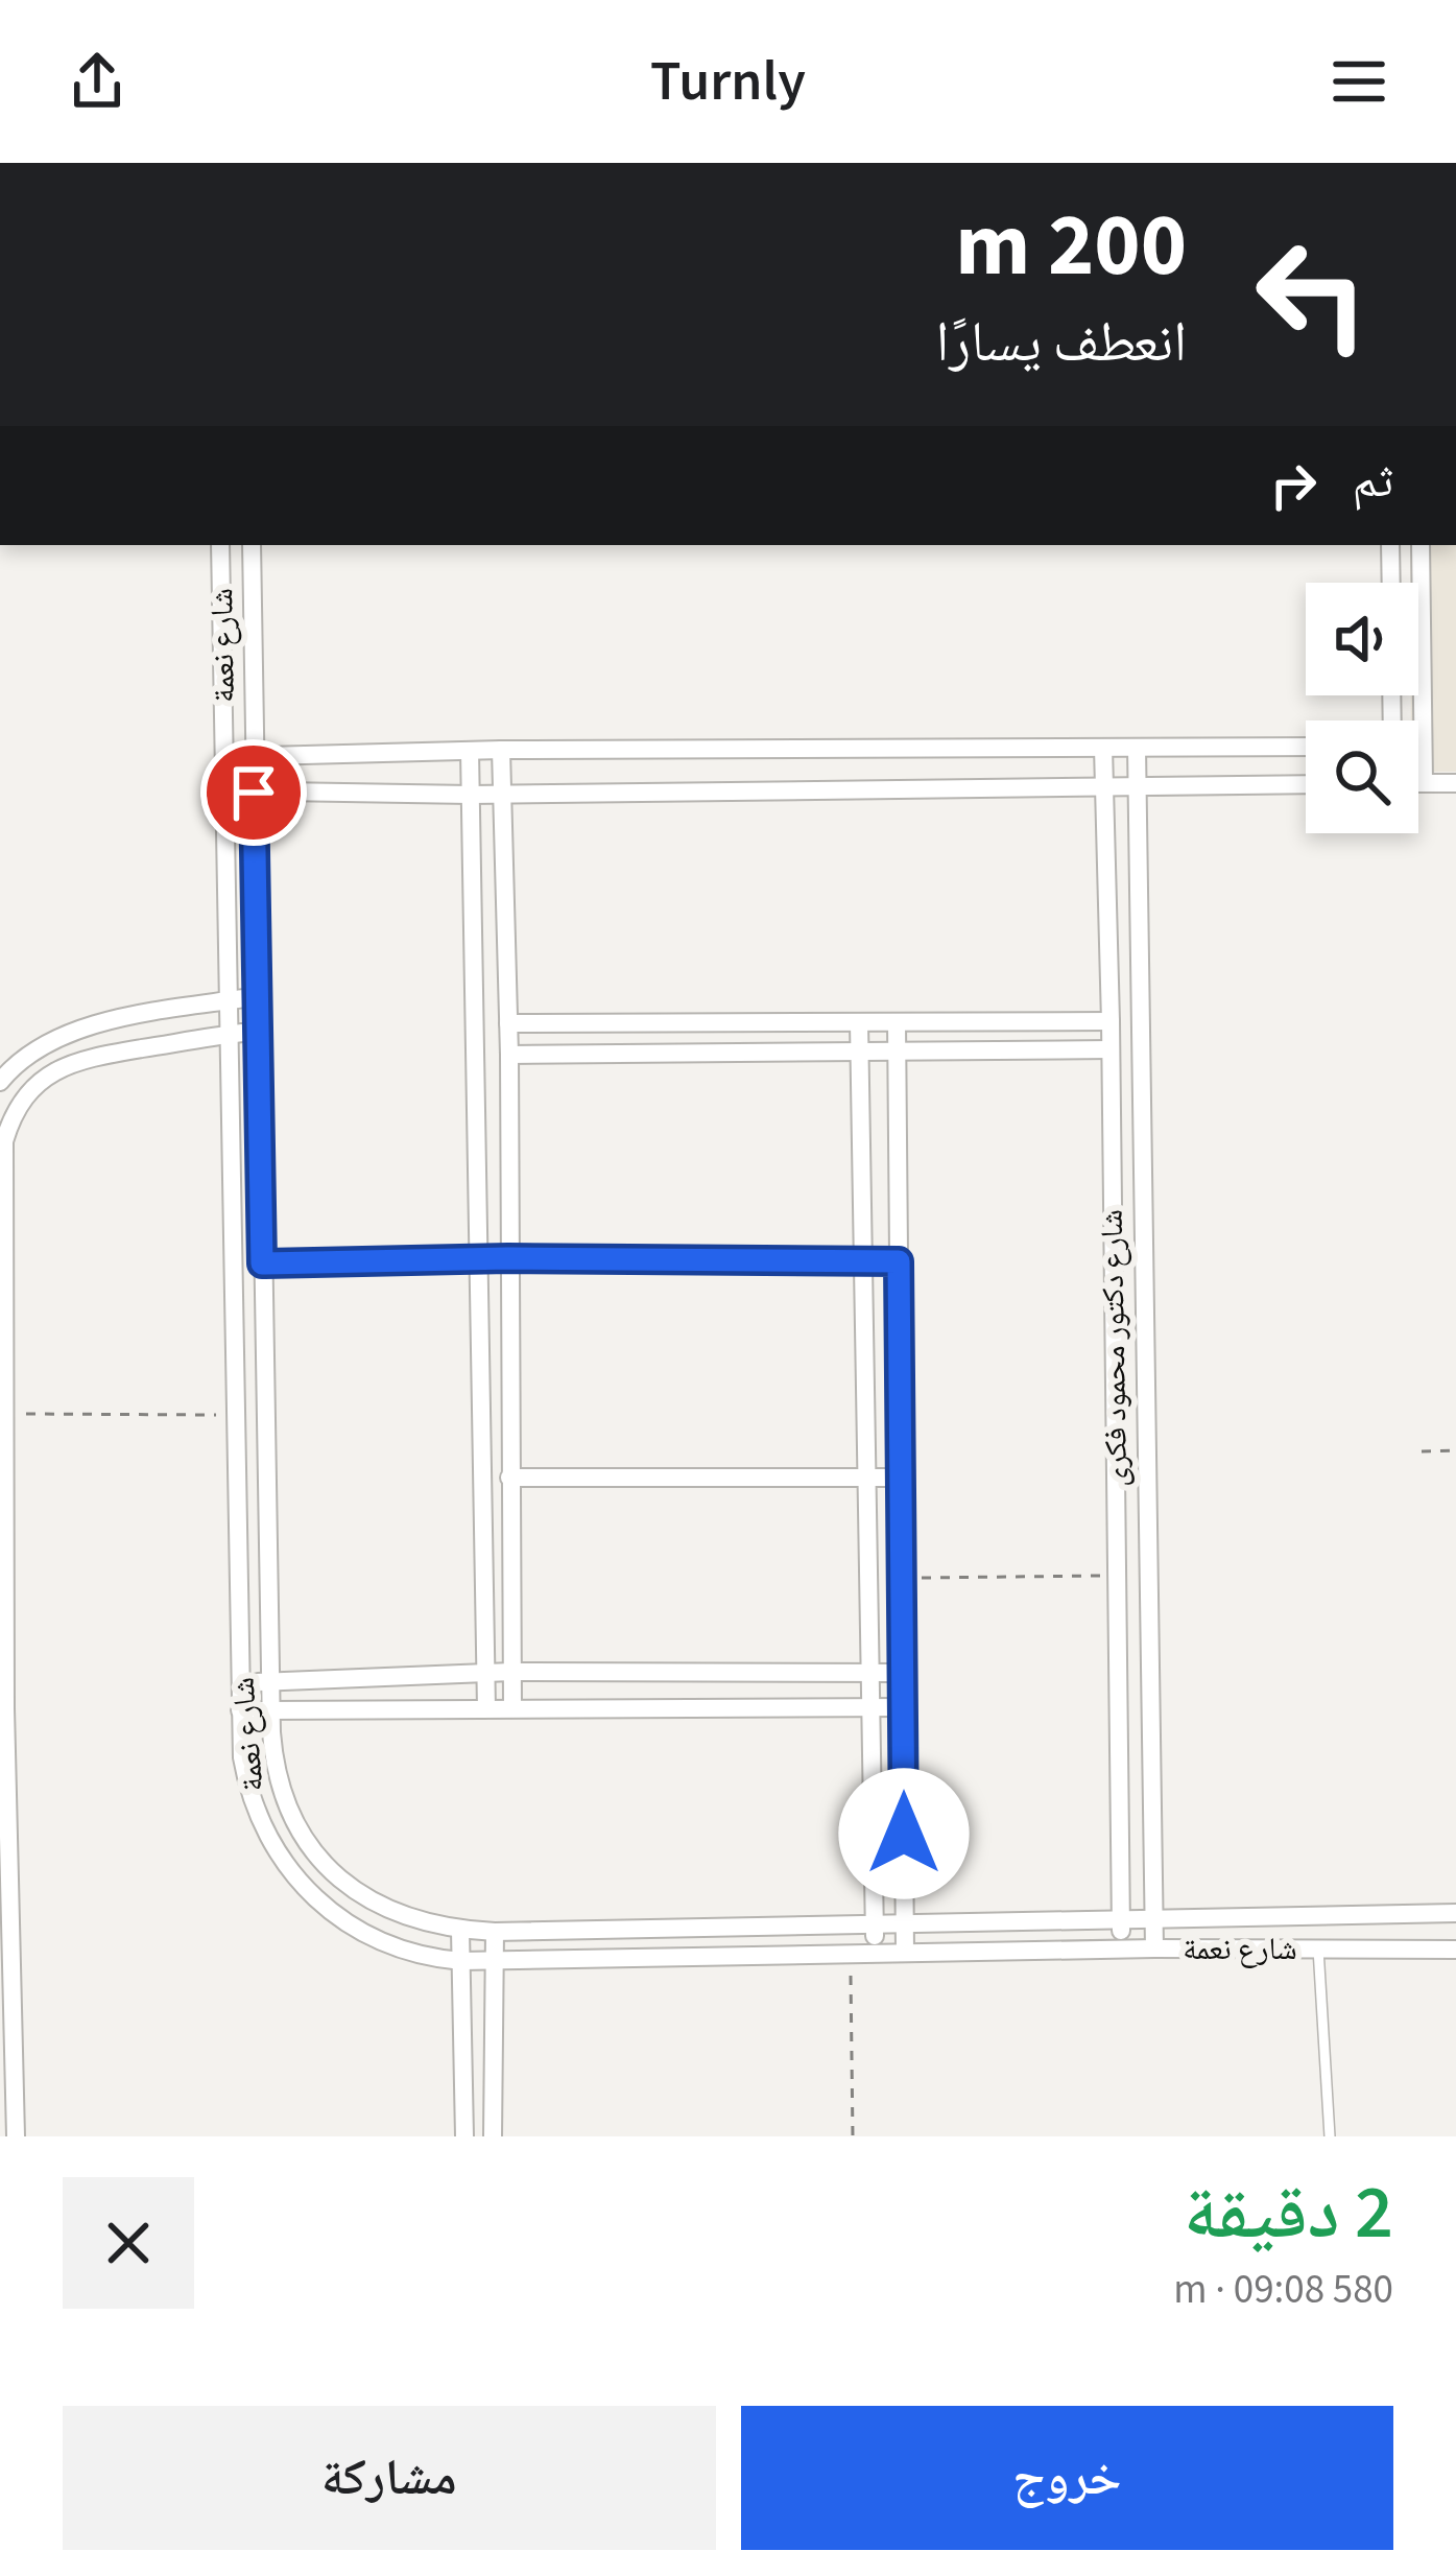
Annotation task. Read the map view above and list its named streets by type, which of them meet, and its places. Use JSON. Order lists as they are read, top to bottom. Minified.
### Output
{"streets":{"street":["شارع نعمة","شارع دكتور محمود فكرى"]},"crossings":[["شارع نعمة","شارع دكتور محمود فكرى"]],"page":{"header":"Turnly","turn":["200 m","انعطف يسارًا"],"then":"ثم","heading":["2 دقيقة","580 m · 09:08"],"buttons":["خروج","مشاركة"]}}
